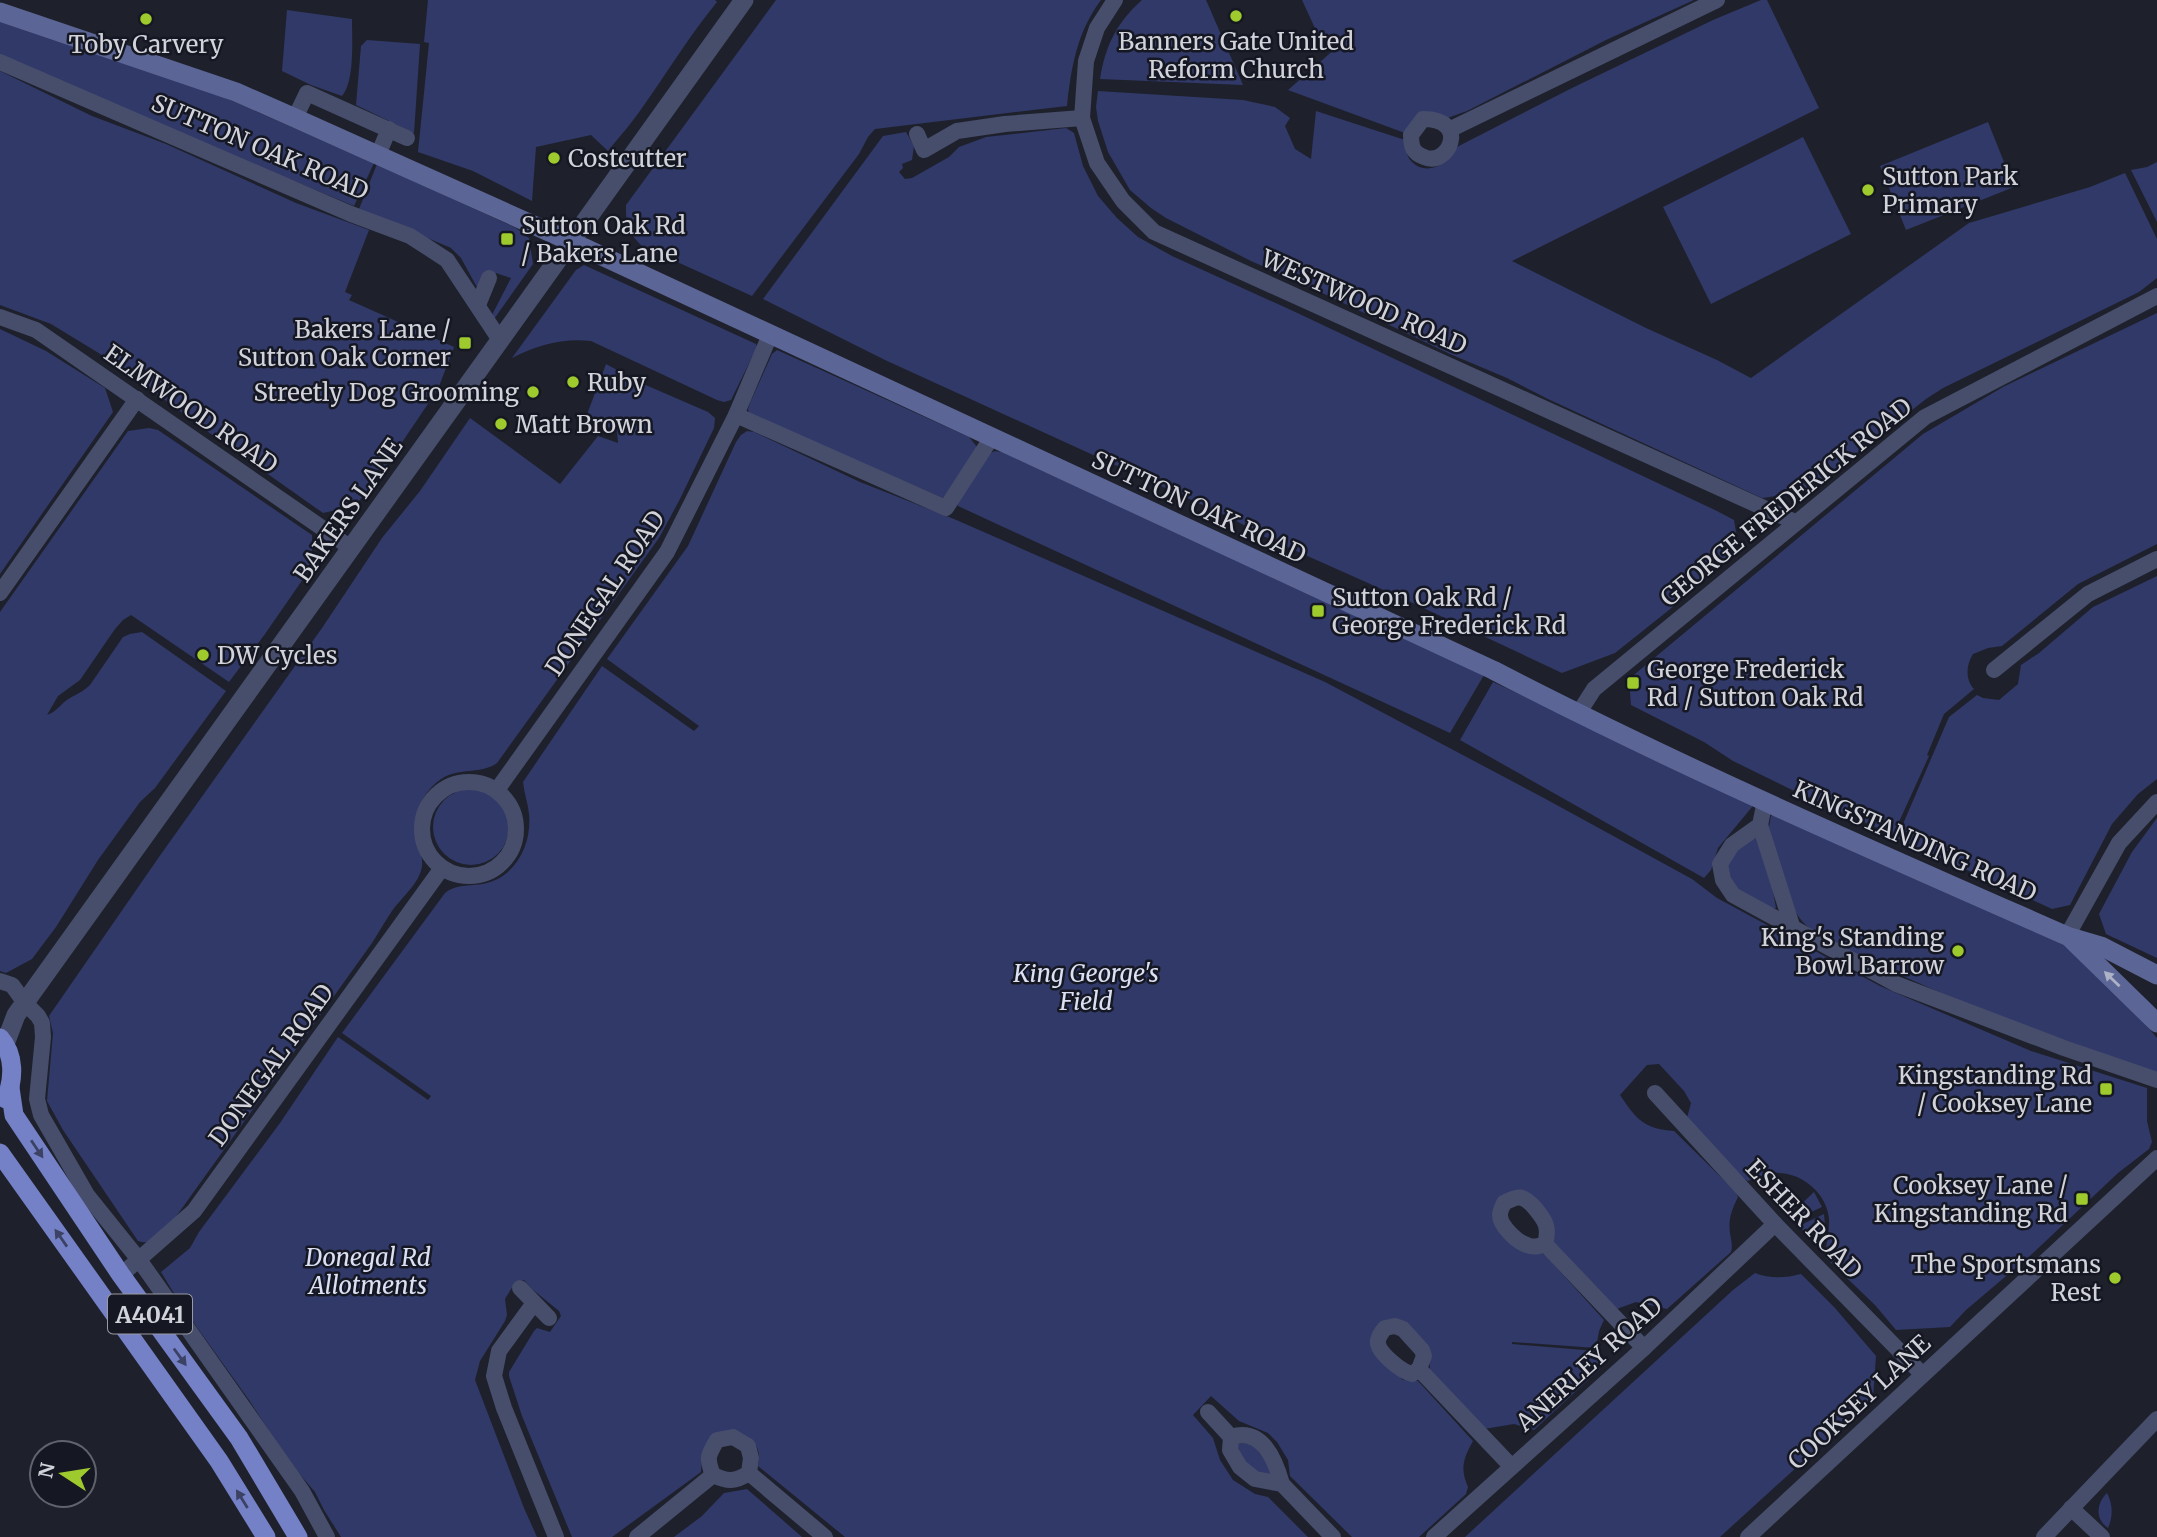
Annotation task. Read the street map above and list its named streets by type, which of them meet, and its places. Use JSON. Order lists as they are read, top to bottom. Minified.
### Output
{"streets":{"highway":["A4041"],"main road":["SUTTON OAK ROAD","KINGSTANDING ROAD"],"street":["WESTWOOD ROAD","ELMWOOD ROAD","GEORGE FREDERICK ROAD","BAKERS LANE","DONEGAL ROAD","ESHER ROAD","ANERLEY ROAD","COOKSEY LANE"]},"crossings":[["SUTTON OAK ROAD","GEORGE FREDERICK ROAD"],["SUTTON OAK ROAD","BAKERS LANE"],["SUTTON OAK ROAD","DONEGAL ROAD"],["SUTTON OAK ROAD","KINGSTANDING ROAD"],["WESTWOOD ROAD","GEORGE FREDERICK ROAD"],["ELMWOOD ROAD","BAKERS LANE"],["DONEGAL ROAD","A4041"],["ESHER ROAD","ANERLEY ROAD"],["ESHER ROAD","COOKSEY LANE"]],"parks":["King George's Field","Donegal Rd Allotments"],"places":{"other":["Banners Gate United Reform Church","Toby Carvery","Costcutter","Sutton Park Primary","Ruby","Streetly Dog Grooming","Matt Brown","DW Cycles","King's Standing Bowl Barrow","The Sportsmans Rest"],"transit":["Sutton Oak Rd / Bakers Lane","Bakers Lane / Sutton Oak Corner","Sutton Oak Rd / George Frederick Rd","George Frederick Rd / Sutton Oak Rd","Kingstanding Rd / Cooksey Lane","Cooksey Lane / Kingstanding Rd"]},"north":"left"}
